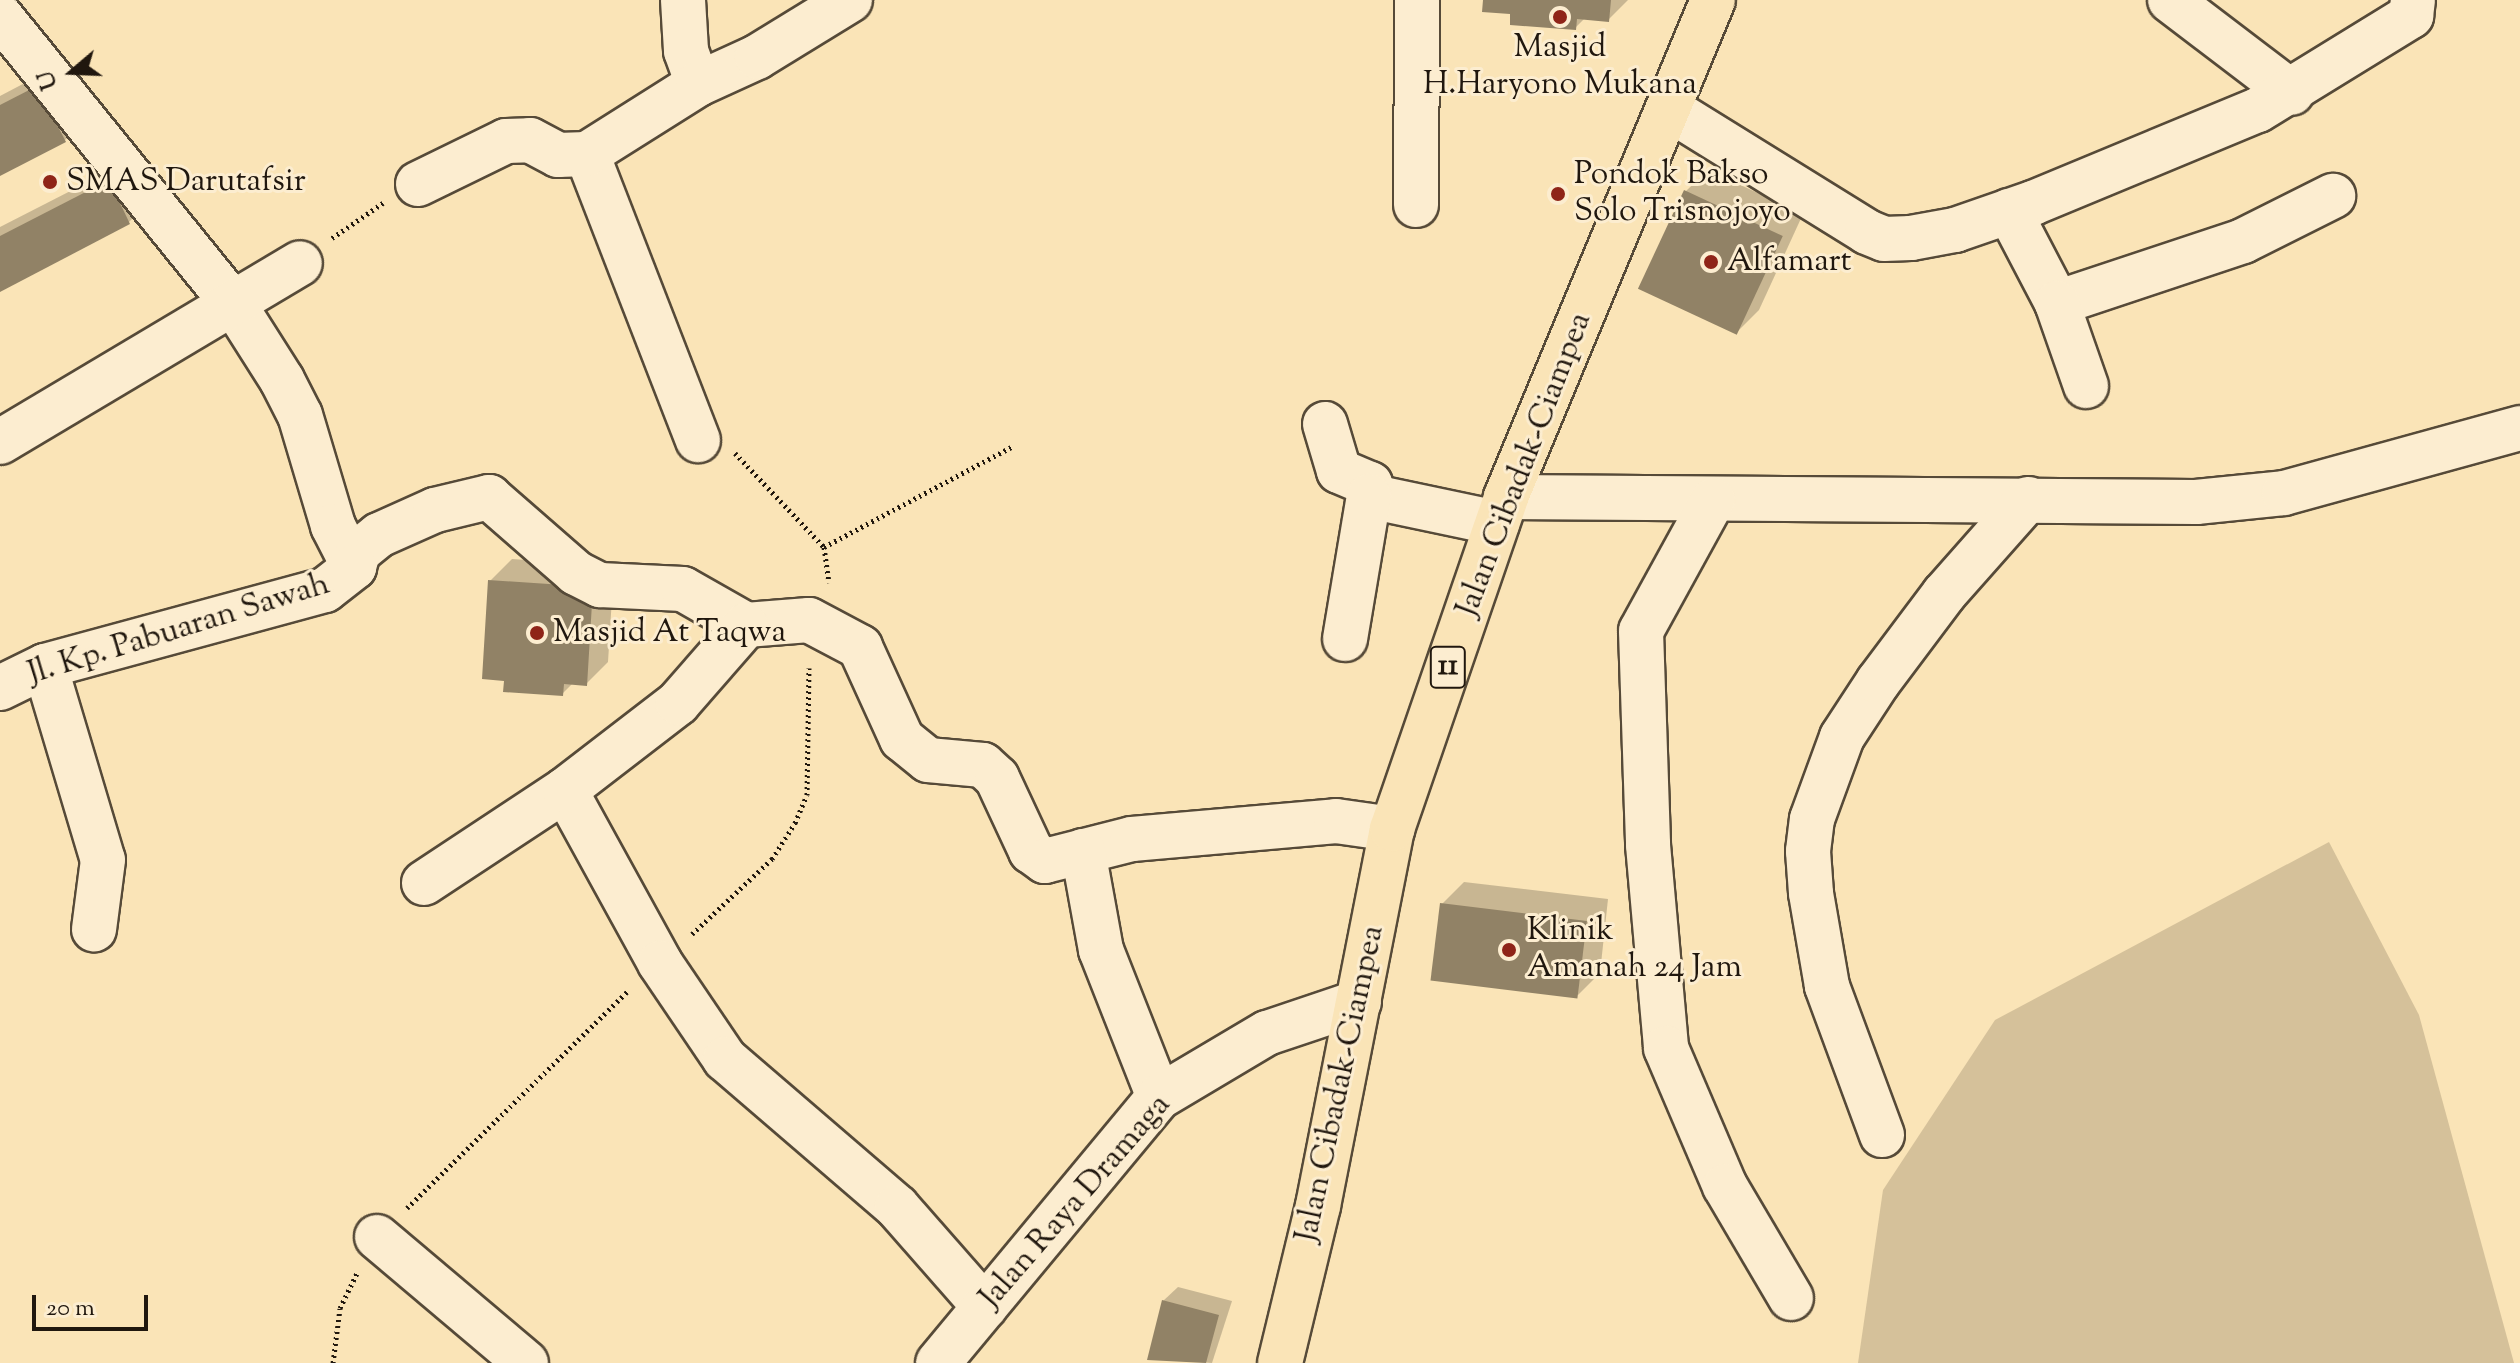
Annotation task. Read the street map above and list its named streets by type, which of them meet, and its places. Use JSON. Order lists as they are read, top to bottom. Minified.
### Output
{"streets":{"highway":["Jalan Cibadak-Ciampea","11"],"street":["Jl. Kp. Pabuaran Sawah","Jalan Raya Dramaga"]},"crossings":[["Jalan Cibadak-Ciampea","Jalan Raya Dramaga"]],"places":["Masjid H.Haryono Mukana","SMAS Darutafsir","Pondok Bakso Solo Trisnojoyo","Alfamart","Masjid At Taqwa","Klinik Amanah 24 Jam"],"scale_bar":"20 m","north":"left"}
